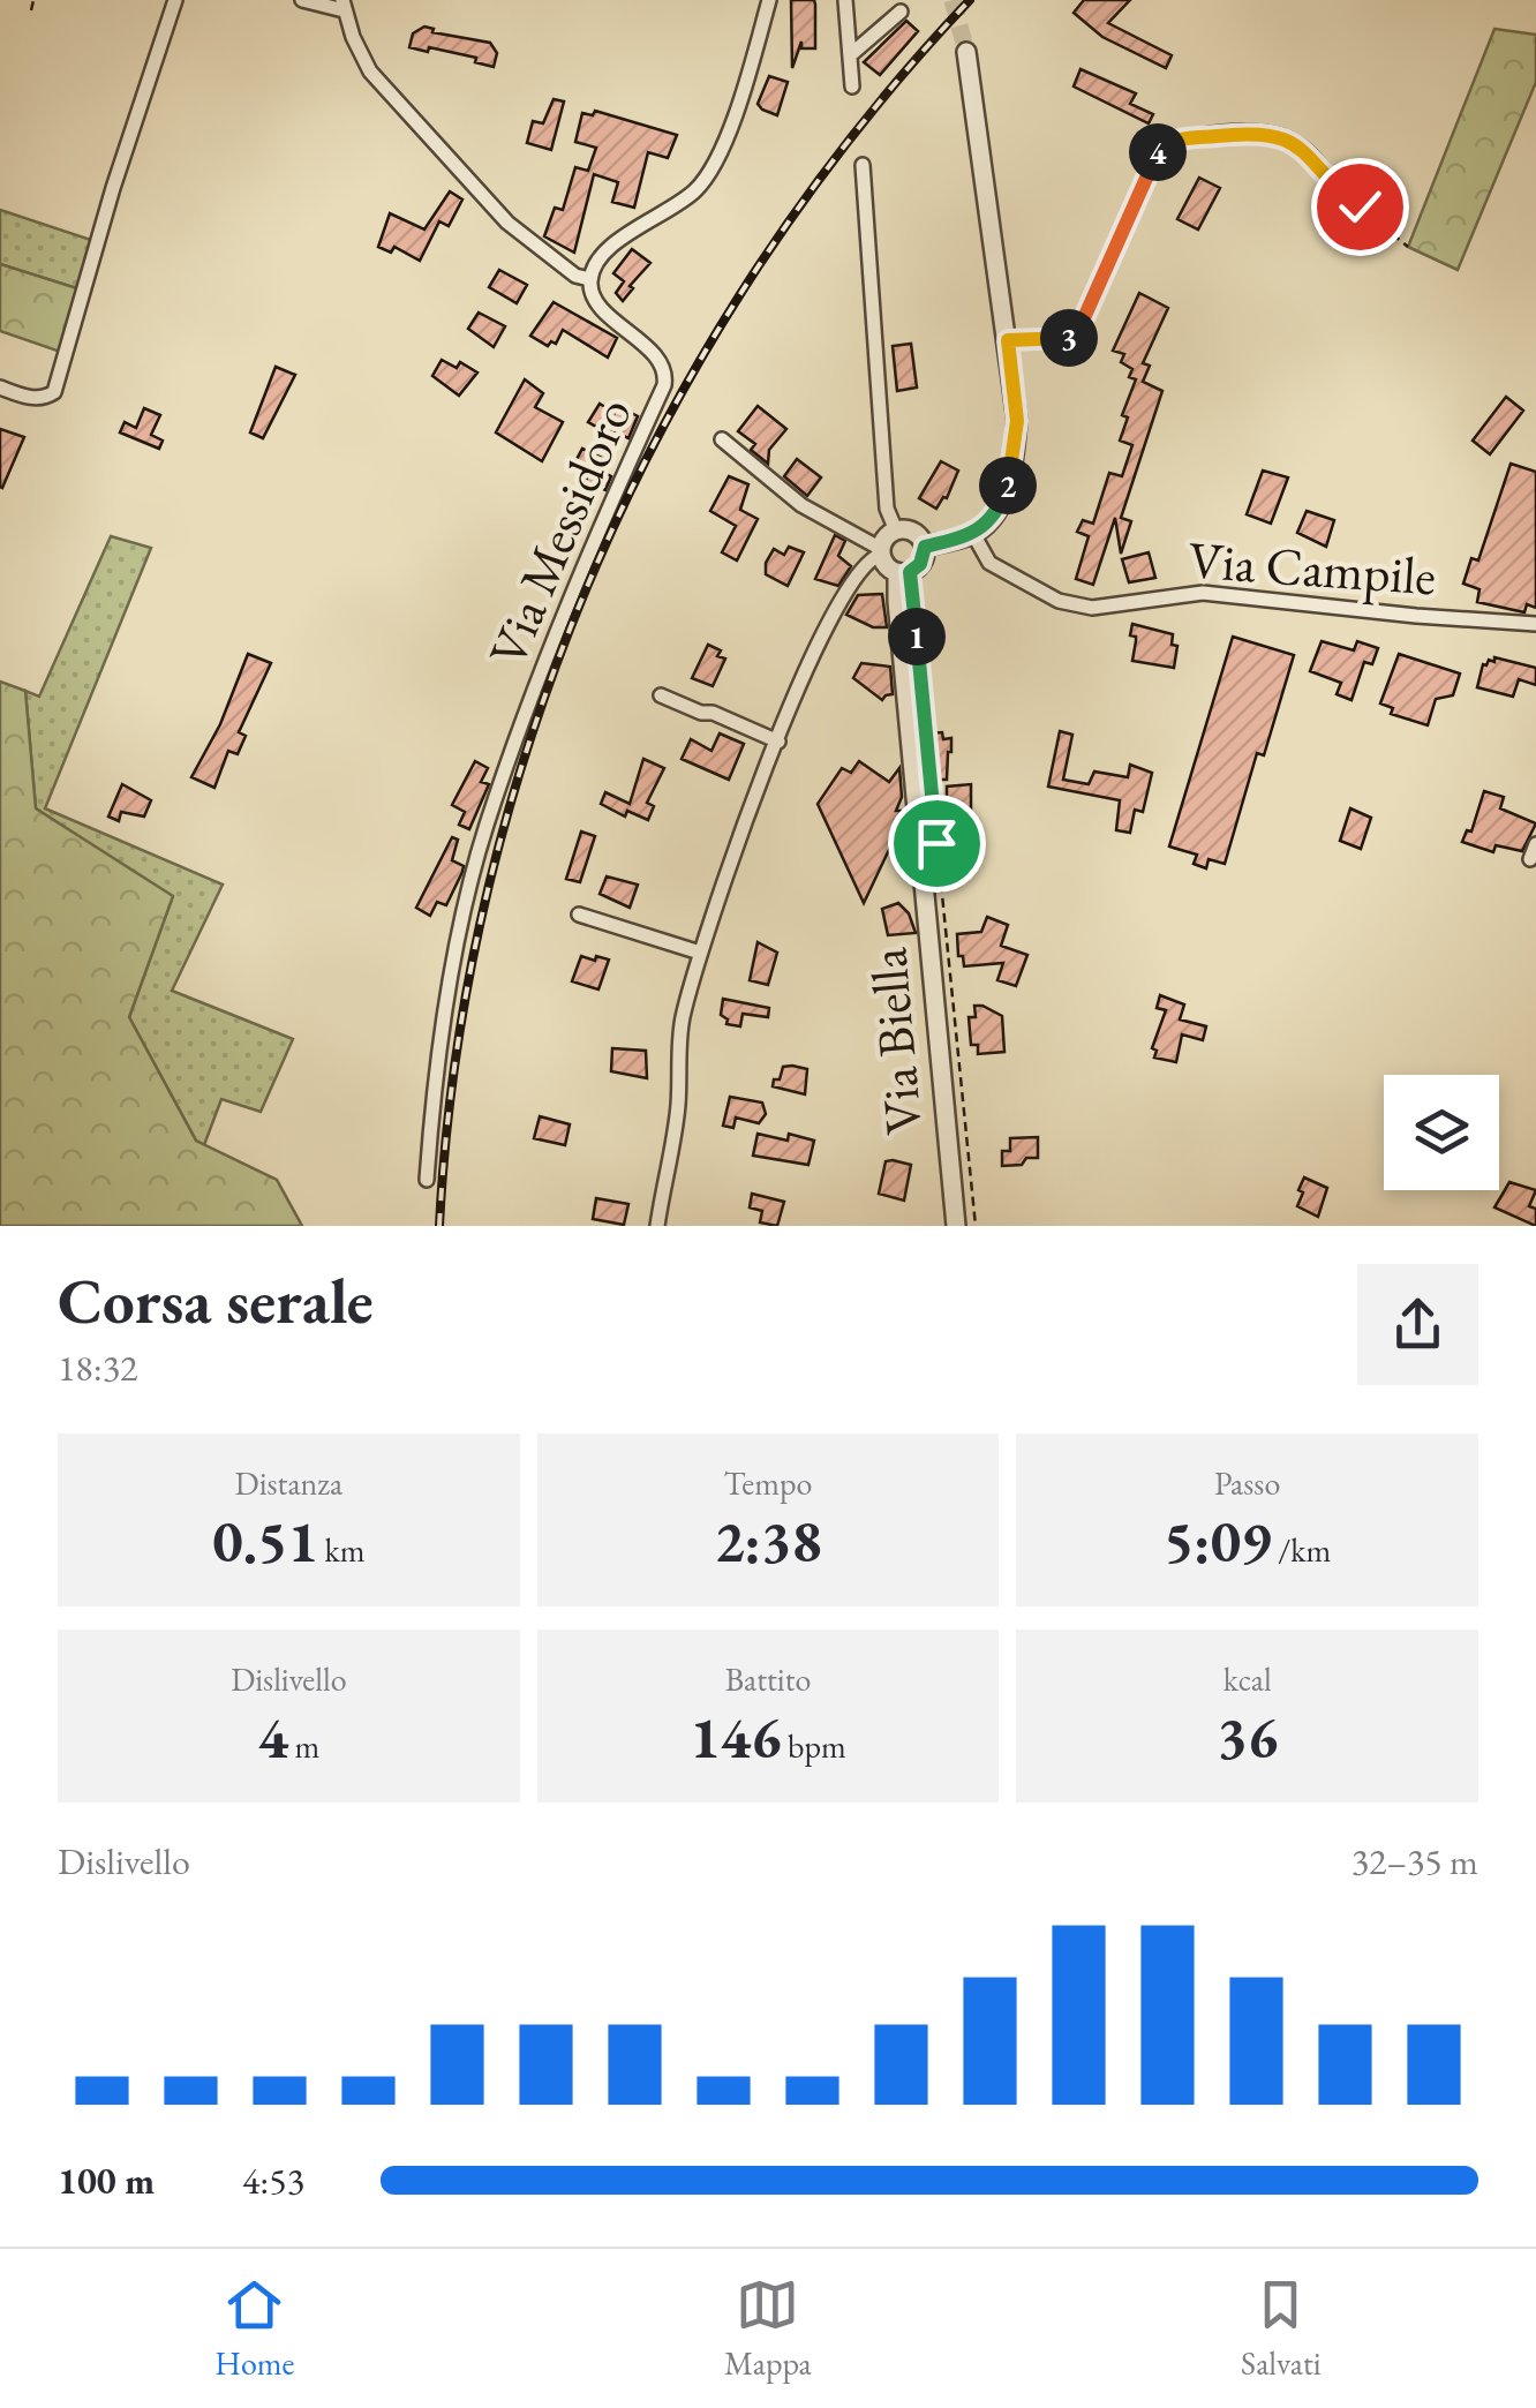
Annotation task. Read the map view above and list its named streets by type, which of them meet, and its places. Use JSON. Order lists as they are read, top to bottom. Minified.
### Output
{"streets":{"street":["Via Messidoro","Via Campile","Via Biella"]},"page":{"pins":["4","3","2","1"],"heading":["Corsa serale","18:32"],"stats":[["Distanza","0.51 km"],["Tempo","2:38"],["Passo","5:09 /km"],["Dislivello","4 m"],["Battito","146 bpm"],["kcal","36"]],"chart":["Dislivello","32–35 m"],"list":[{"name":"100 m","note":"4:53"}],"tabs":["Home","Mappa","Salvati"]}}
